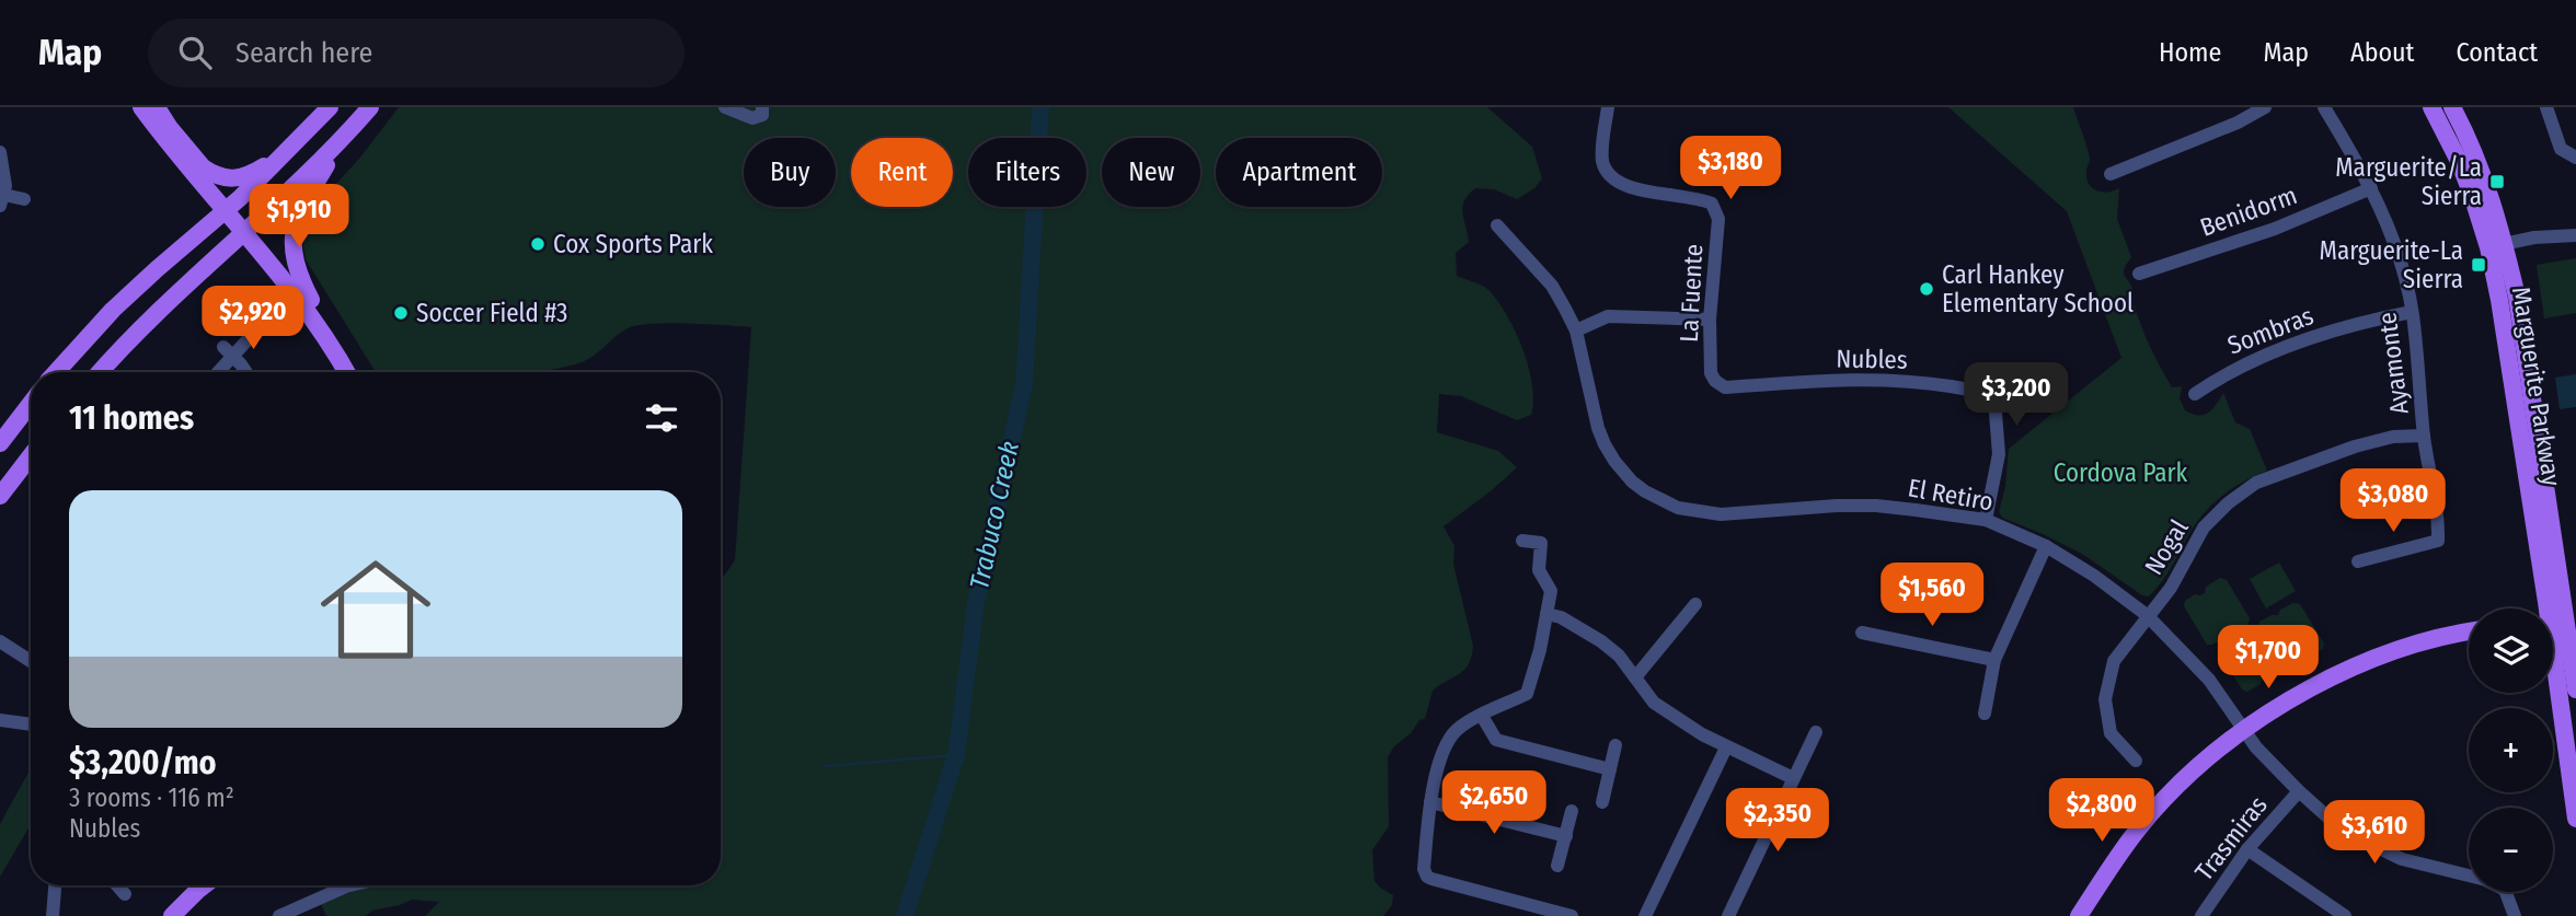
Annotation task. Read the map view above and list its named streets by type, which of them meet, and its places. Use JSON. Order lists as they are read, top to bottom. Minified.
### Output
{"streets":{"main road":["Marguerite Parkway"],"street":["Benidorm","La Fuente","Sombras","Nubles","Ayamonte","El Retiro","Nogal","Trasmiras"]},"crossings":[["Benidorm","Ayamonte"],["La Fuente","Nubles"],["Sombras","Ayamonte"],["Nubles","El Retiro"],["Ayamonte","Nogal"],["El Retiro","Nogal"],["El Retiro","Trasmiras"]],"water":["Trabuco Creek"],"parks":["Cordova Park"],"places":{"transit":["Marguerite/La Sierra","Marguerite-La Sierra"],"other":["Cox Sports Park","Carl Hankey Elementary School","Soccer Field #3"]},"page":{"header":"Map","search":"Search here","nav":["Home","Map","About","Contact"],"price":["$3,180","$1,910","$2,920","$3,200","$3,080","$1,560","$1,700","$2,650","$2,800","$2,350","$3,610"],"chip":["Buy","Rent","Filters","New","Apartment"],"heading":"11 homes","list":[{"name":"$3,200/mo","note":"3 rooms · 116 m² · Nubles"}],"map_buttons":["+","−"]}}
